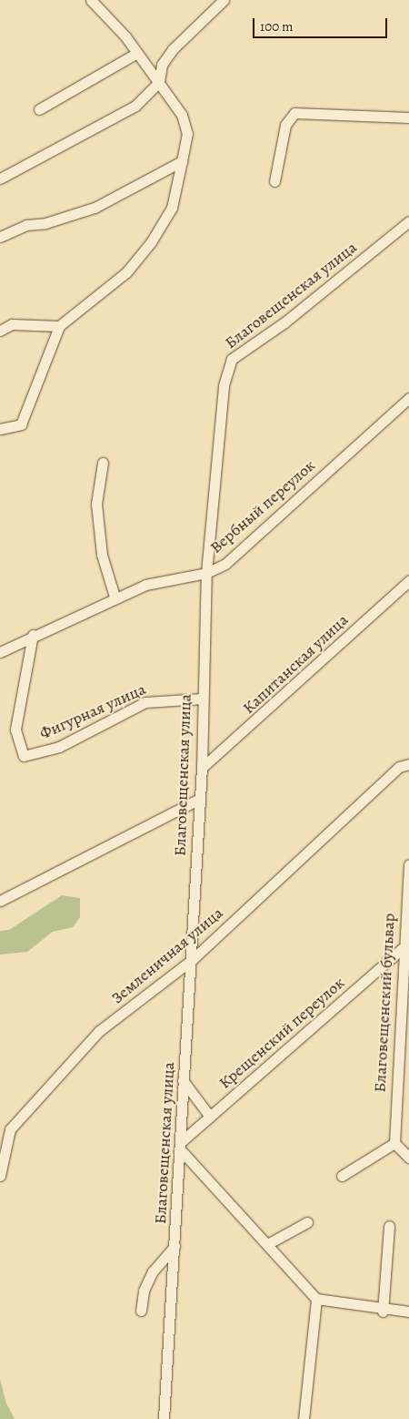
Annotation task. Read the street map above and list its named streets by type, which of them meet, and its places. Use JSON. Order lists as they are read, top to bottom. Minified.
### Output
{"streets":{"street":["Благовещенская улица","Вербный переулок","Капитанская улица","Фигурная улица","Земленичная улица","Благовещенский бульвар","Крещенский переулок"]},"crossings":[["Благовещенская улица","Вербный переулок"],["Благовещенская улица","Капитанская улица"],["Благовещенская улица","Фигурная улица"],["Благовещенская улица","Земленичная улица"],["Благовещенская улица","Крещенский переулок"],["Вербный переулок","Фигурная улица"],["Благовещенский бульвар","Крещенский переулок"]],"scale_bar":"100 m"}
